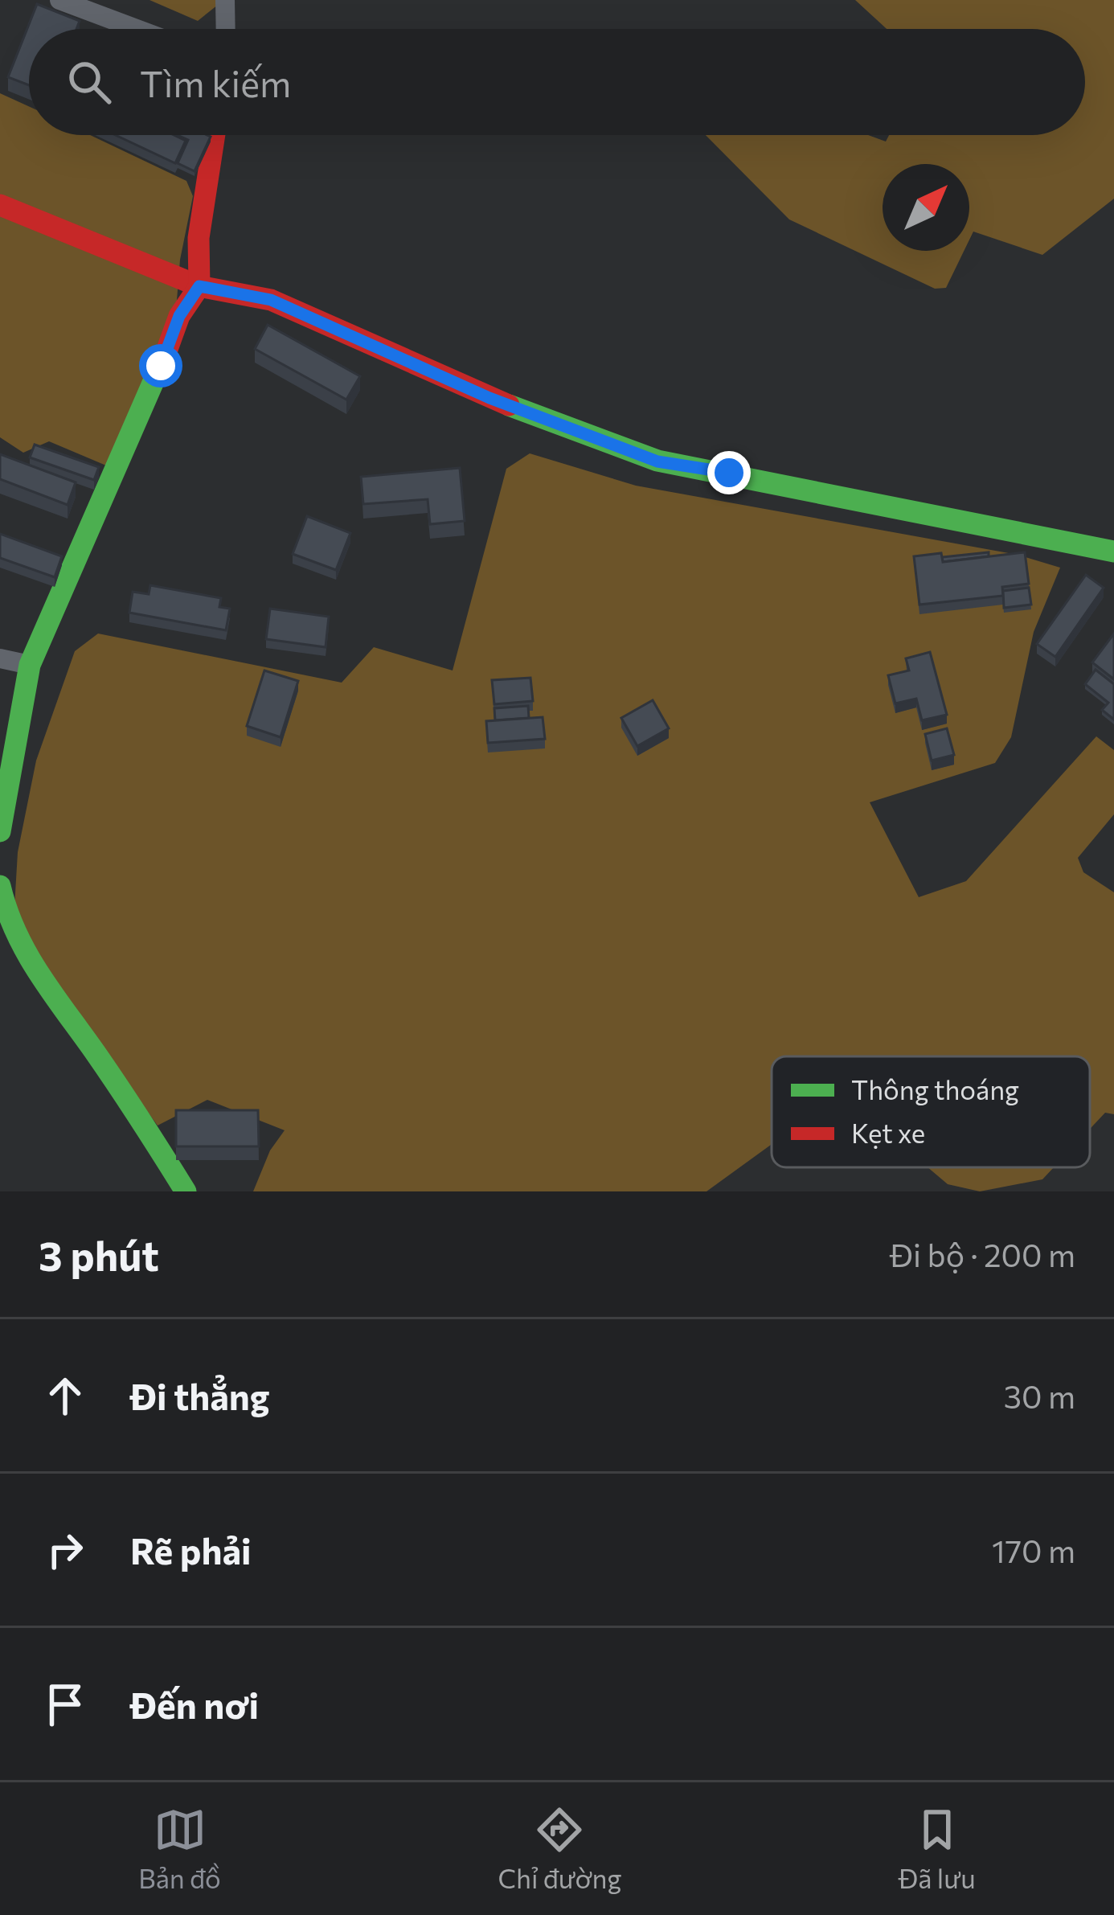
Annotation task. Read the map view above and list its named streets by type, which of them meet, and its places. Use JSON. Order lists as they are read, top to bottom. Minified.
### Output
{"legend":["Thông thoáng","Kẹt xe"],"north":"top right","page":{"search":"Tìm kiếm","heading":["3 phút","Đi bộ · 200 m"],"list":[["Đi thẳng","30 m"],["Rẽ phải","170 m"],"Đến nơi"],"nav":["Bản đồ","Chỉ đường","Đã lưu"]}}
